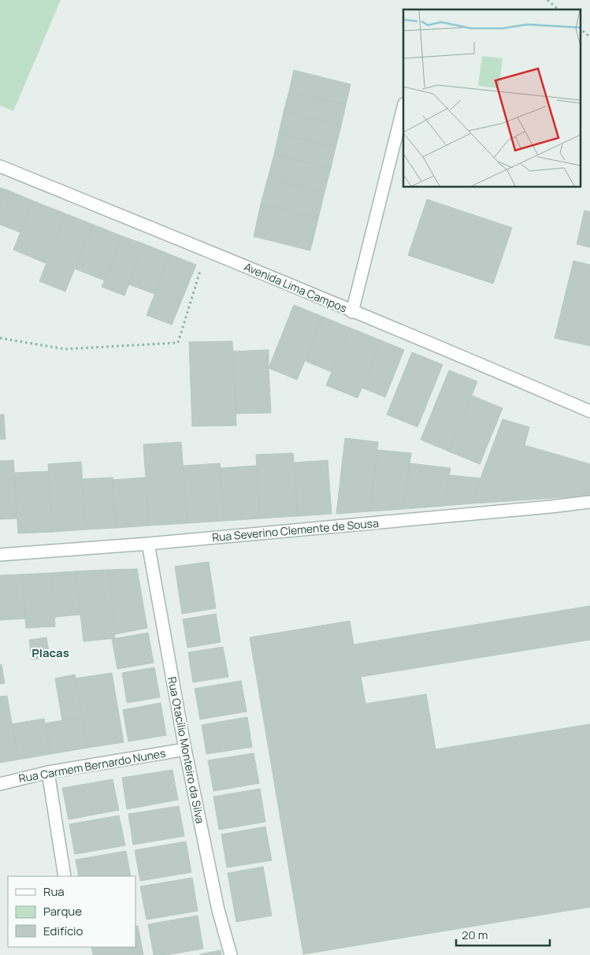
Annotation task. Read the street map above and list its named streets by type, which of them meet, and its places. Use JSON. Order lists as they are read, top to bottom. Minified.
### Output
{"streets":{"street":["Avenida Lima Campos","Rua Severino Clemente de Sousa","Rua Otacílio Monteiro da Silva","Rua Carmem Bernardo Nunes"]},"crossings":[["Rua Severino Clemente de Sousa","Rua Otacílio Monteiro da Silva"],["Rua Otacílio Monteiro da Silva","Rua Carmem Bernardo Nunes"]],"districts":["Placas"],"legend":["Rua","Parque","Edifício"],"scale_bar":"20 m"}
